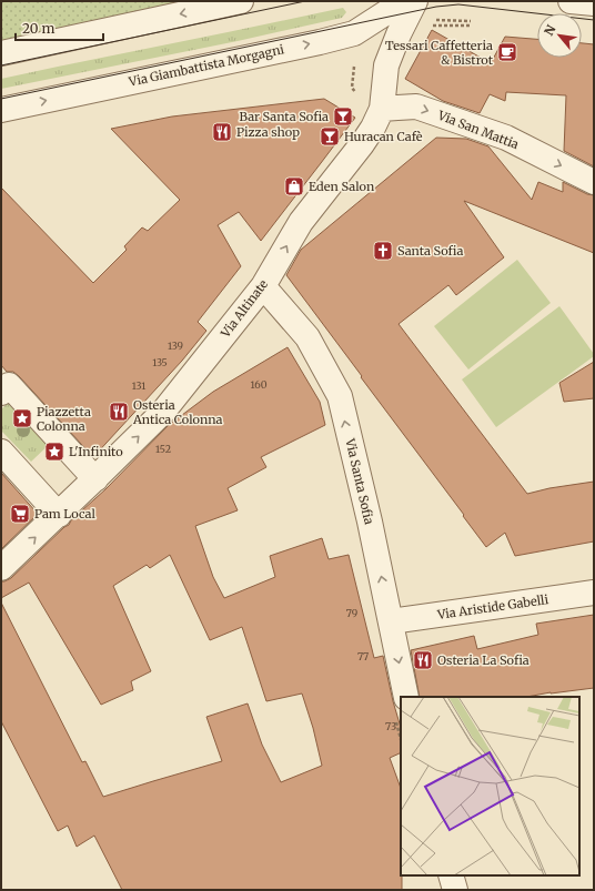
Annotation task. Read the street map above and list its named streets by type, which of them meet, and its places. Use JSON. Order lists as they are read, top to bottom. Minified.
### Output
{"streets":{"street":["Via Giambattista Morgagni","Via San Mattia","Via Altinate","Via Santa Sofia","Via Aristide Gabelli"]},"crossings":[["Via San Mattia","Via Altinate"],["Via Altinate","Via Santa Sofia"],["Via Santa Sofia","Via Aristide Gabelli"]],"one_way":["Via San Mattia","Via Altinate"],"places":{"cafe":["Tessari Caffetteria & Bistrot"],"bar":["Bar Santa Sofia","Huracan Cafè"],"restaurant":["Pizza shop","Osteria Antica Colonna","Osteria La Sofia"],"shop":["Eden Salon"],"church":["Santa Sofia"],"place":["Piazzetta Colonna","L'Infinito"],"supermarket":["Pam Local"]},"house_numbers":["139","135","160","131","152","79","77","73"],"scale_bar":"20 m","north":"top left"}
